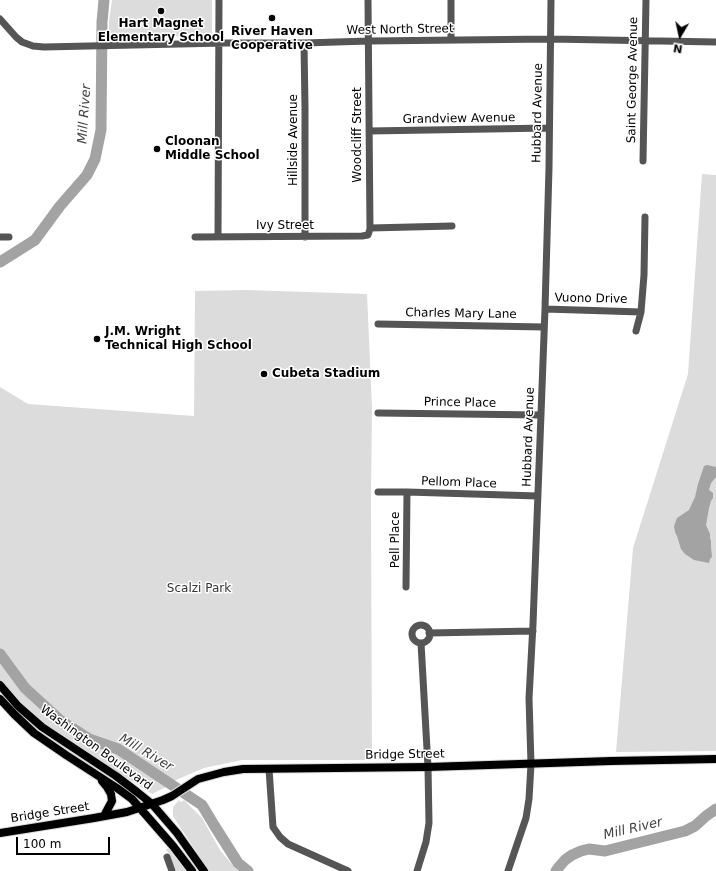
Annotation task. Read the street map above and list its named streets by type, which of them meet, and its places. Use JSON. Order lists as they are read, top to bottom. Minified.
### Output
{"streets":{"main road":["Washington Boulevard","Bridge Street"],"street":["West North Street","Saint George Avenue","Hubbard Avenue","Grandview Avenue","Woodcliff Street","Hillside Avenue","Ivy Street","Vuono Drive","Charles Mary Lane","Prince Place","Pellom Place","Pell Place"]},"crossings":[["West North Street","Saint George Avenue"],["West North Street","Hubbard Avenue"],["West North Street","Woodcliff Street"],["West North Street","Hillside Avenue"],["Hubbard Avenue","Grandview Avenue"],["Hubbard Avenue","Vuono Drive"],["Hubbard Avenue","Charles Mary Lane"],["Hubbard Avenue","Prince Place"],["Hubbard Avenue","Pellom Place"],["Hubbard Avenue","Bridge Street"],["Grandview Avenue","Woodcliff Street"],["Woodcliff Street","Ivy Street"],["Hillside Avenue","Ivy Street"],["Pellom Place","Pell Place"],["Washington Boulevard","Bridge Street"]],"water":["Mill River"],"parks":["Scalzi Park"],"places":["Hart Magnet Elementary School","River Haven Cooperative","Cloonan Middle School","J.M. Wright Technical High School","Cubeta Stadium"],"scale_bar":"100 m","north":"bottom"}
